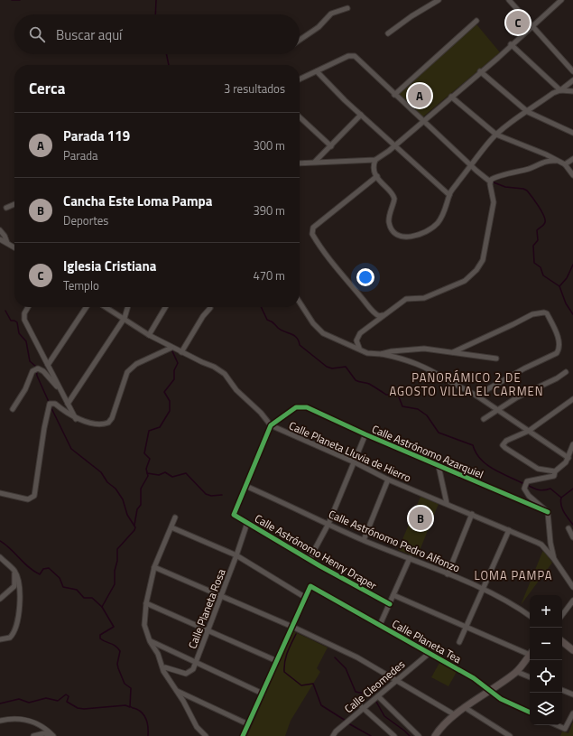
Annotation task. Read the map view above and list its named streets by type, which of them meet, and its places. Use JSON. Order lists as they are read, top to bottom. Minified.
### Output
{"streets":{"street":["Calle Planeta Lluvia de Hierro","Calle Astrónomo Azarquiel","Calle Astrónomo Pedro Alfonzo","Calle Astrónomo Henry Draper","Calle Planeta Rosa","Calle Planeta Tea","Calle Cleomedes"]},"crossings":[["Calle Planeta Lluvia de Hierro","Calle Astrónomo Azarquiel"],["Calle Astrónomo Pedro Alfonzo","Calle Astrónomo Henry Draper"],["Calle Astrónomo Henry Draper","Calle Planeta Rosa"],["Calle Planeta Tea","Calle Cleomedes"]],"districts":["PANORÁMICO 2 DE AGOSTO VILLA EL CARMEN","LOMA PAMPA"],"page":{"pins":["C","A","B"],"search":"Buscar aquí","heading":["Cerca","3 resultados"],"list":[{"mark":"A","name":"Parada 119","note":"Parada","value":"300 m"},{"mark":"B","name":"Cancha Este Loma Pampa","note":"Deportes","value":"390 m"},{"mark":"C","name":"Iglesia Cristiana","note":"Templo","value":"470 m"}],"map_buttons":["+","−"]}}
